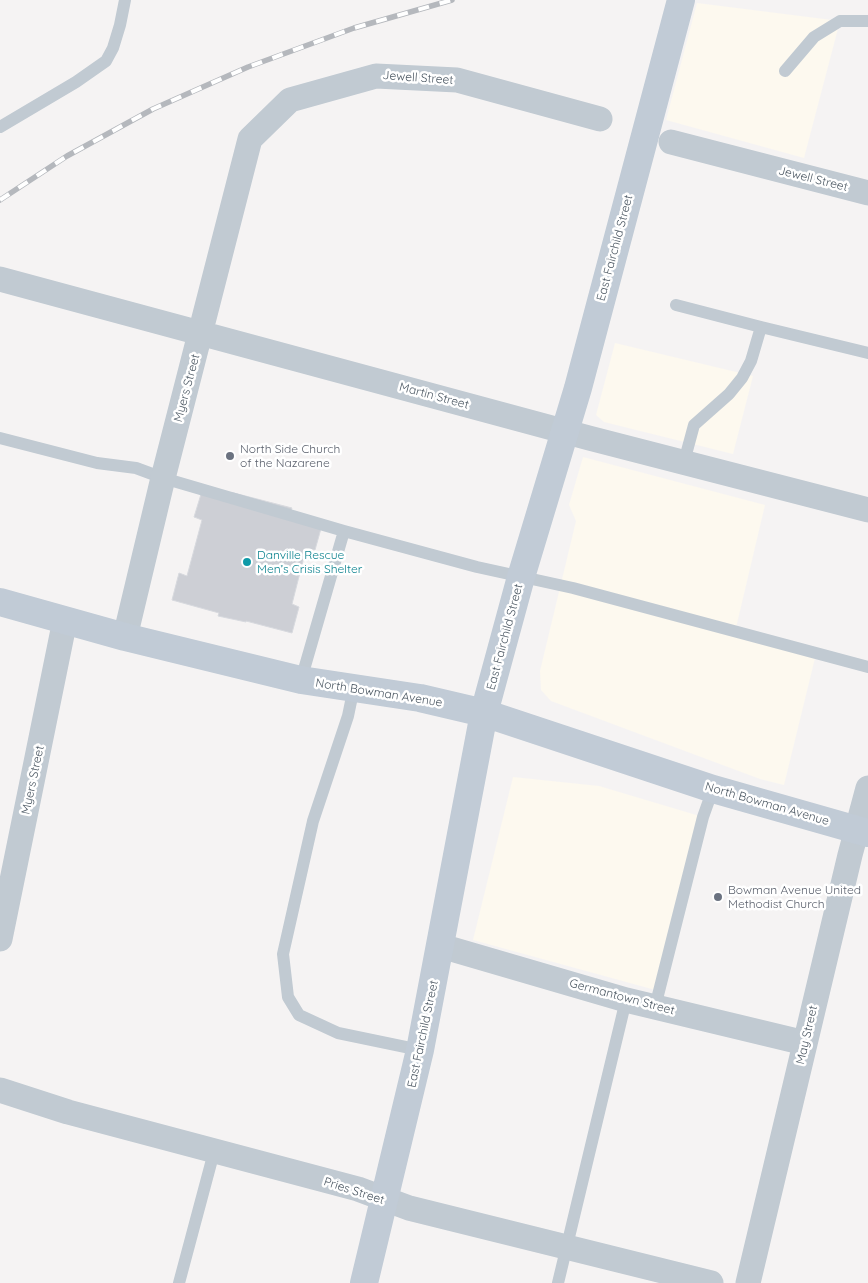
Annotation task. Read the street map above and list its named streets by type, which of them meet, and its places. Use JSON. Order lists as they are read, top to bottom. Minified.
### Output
{"streets":{"street":["Jewell Street","East Fairchild Street","Myers Street","Martin Street","North Bowman Avenue","Germantown Street","May Street","Pries Street"]},"crossings":[["Jewell Street","Myers Street"],["East Fairchild Street","Martin Street"],["East Fairchild Street","North Bowman Avenue"],["East Fairchild Street","Germantown Street"],["East Fairchild Street","Pries Street"],["Myers Street","Martin Street"],["Myers Street","North Bowman Avenue"],["North Bowman Avenue","May Street"],["Germantown Street","May Street"]],"places":["North Side Church of the Nazarene","Danville Rescue Men’s Crisis Shelter","Bowman Avenue United Methodist Church"]}
